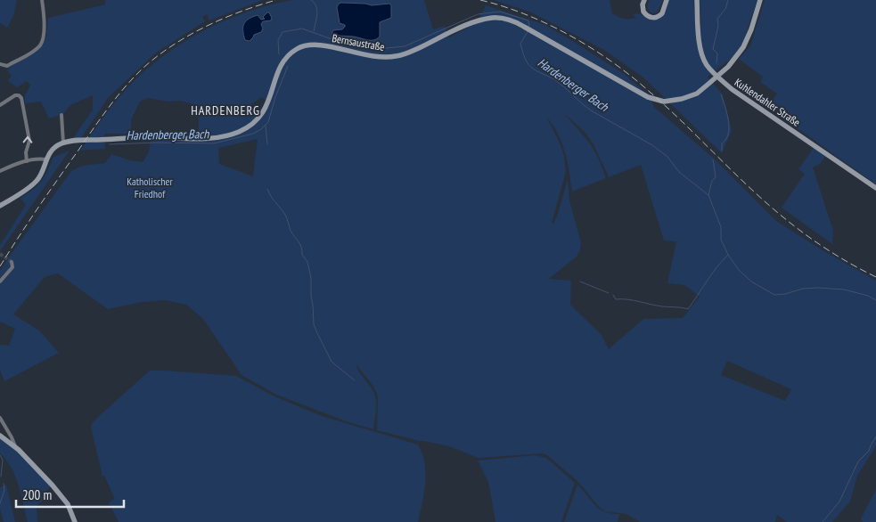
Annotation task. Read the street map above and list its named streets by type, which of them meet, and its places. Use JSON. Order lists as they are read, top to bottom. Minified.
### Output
{"streets":{"main road":["Bernsaustraße","Kuhlendahler Straße"]},"crossings":[["Bernsaustraße","Kuhlendahler Straße"]],"districts":["HARDENBERG"],"water":["Hardenberger Bach"],"parks":["Katholischer Friedhof"],"scale_bar":"200 m"}
